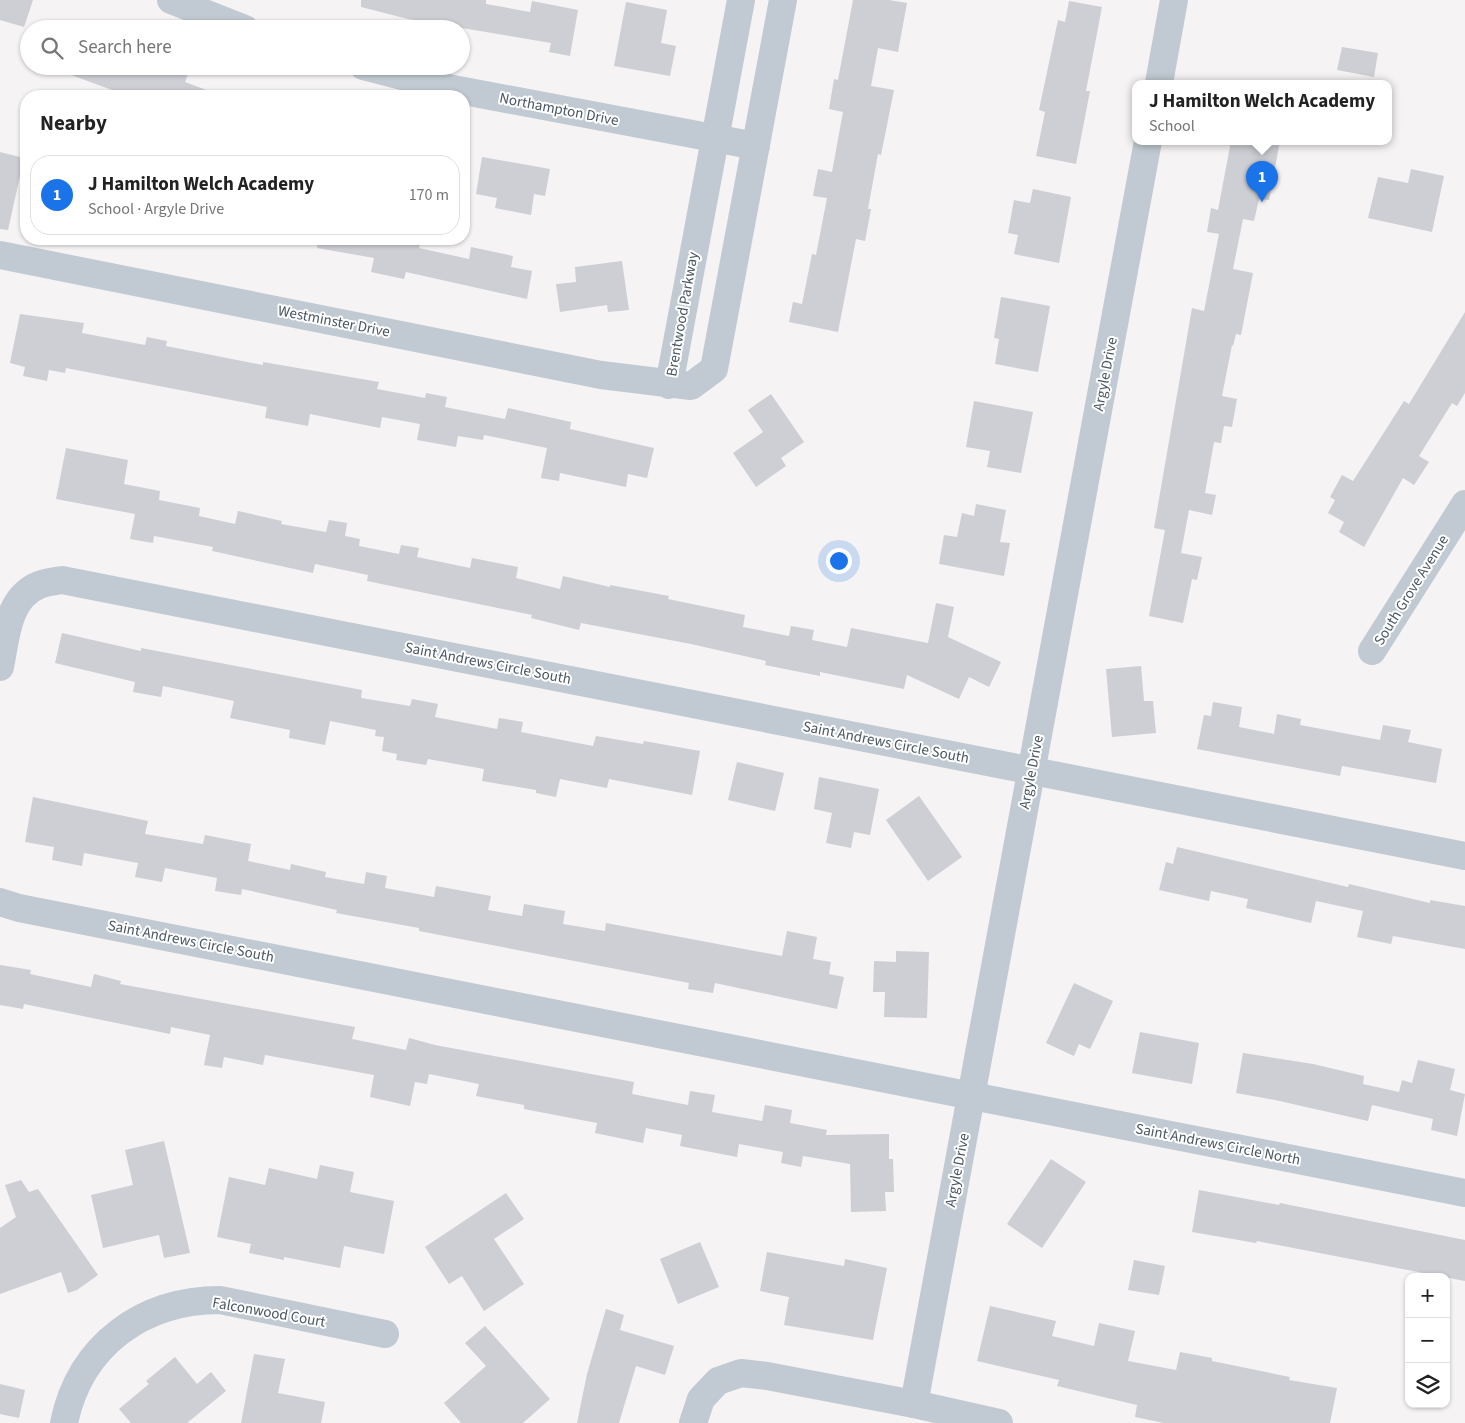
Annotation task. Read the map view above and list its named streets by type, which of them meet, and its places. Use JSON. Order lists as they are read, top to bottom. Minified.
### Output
{"streets":{"street":["Northampton Drive","Brentwood Parkway","Westminster Drive","Argyle Drive","South Grove Avenue","Saint Andrews Circle South","Saint Andrews Circle North","Falconwood Court"]},"crossings":[["Northampton Drive","Brentwood Parkway"],["Brentwood Parkway","Westminster Drive"],["Argyle Drive","Saint Andrews Circle South"],["Argyle Drive","Saint Andrews Circle North"],["Saint Andrews Circle South","Saint Andrews Circle North"]],"page":{"search":"Search here","popup":["J Hamilton Welch Academy","School"],"heading":"Nearby","list":[{"mark":"1","name":"J Hamilton Welch Academy","note":"School · Argyle Drive","value":"170 m"}],"pins":"1","map_buttons":["+","−"]}}
